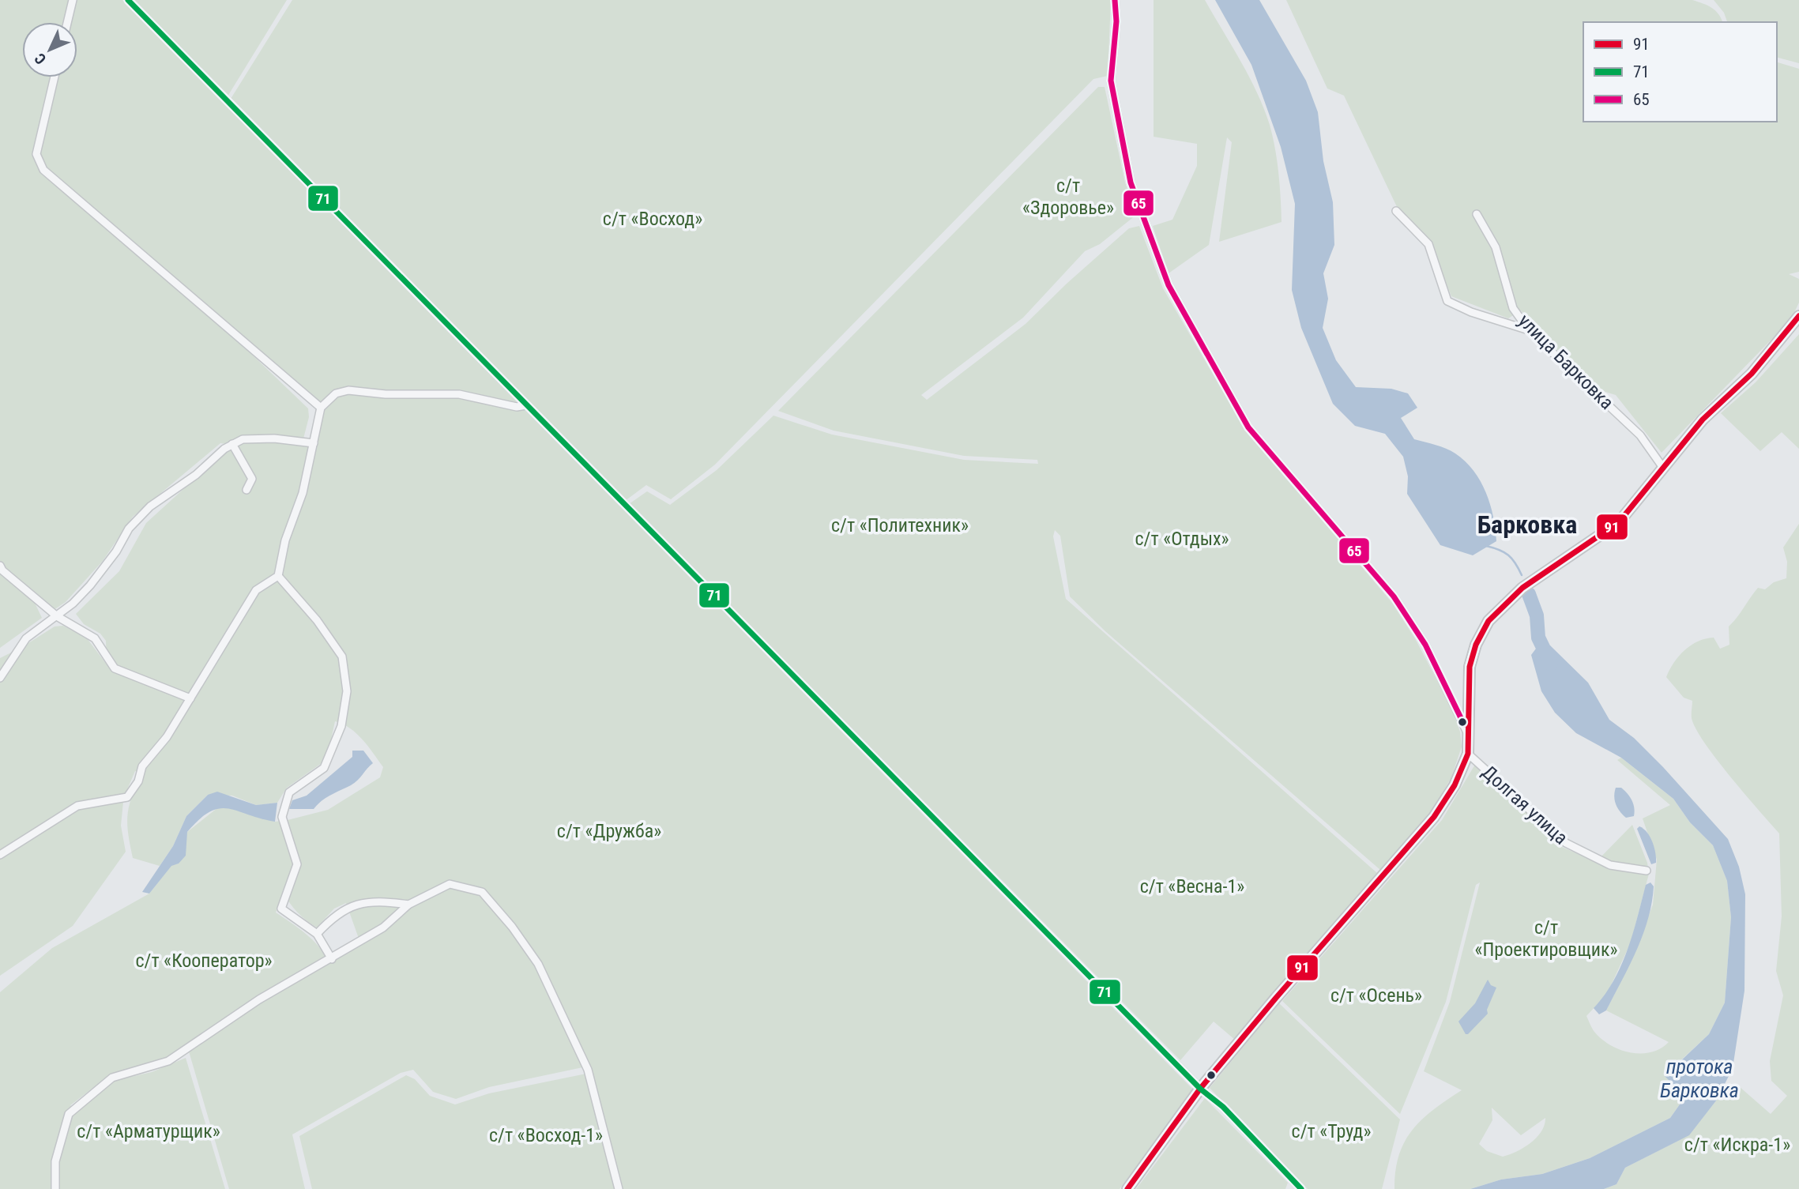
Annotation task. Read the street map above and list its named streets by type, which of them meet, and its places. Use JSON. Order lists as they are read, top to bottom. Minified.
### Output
{"streets":{"street":["улица Барковка","Долгая улица"]},"districts":["Барковка"],"water":["протока Барковка"],"parks":["с/т «Здоровье»","с/т «Восход»","с/т «Политехник»","с/т «Отдых»","с/т «Дружба»","с/т «Весна-1»","с/т «Проектировщик»","с/т «Кооператор»","с/т «Осень»","с/т «Арматурщик»","с/т «Труд»","с/т «Восход-1»","с/т «Искра-1»"],"lines":["transit line 71","transit line 65","transit line 91"],"legend":["91","71","65"],"north":"bottom left"}
